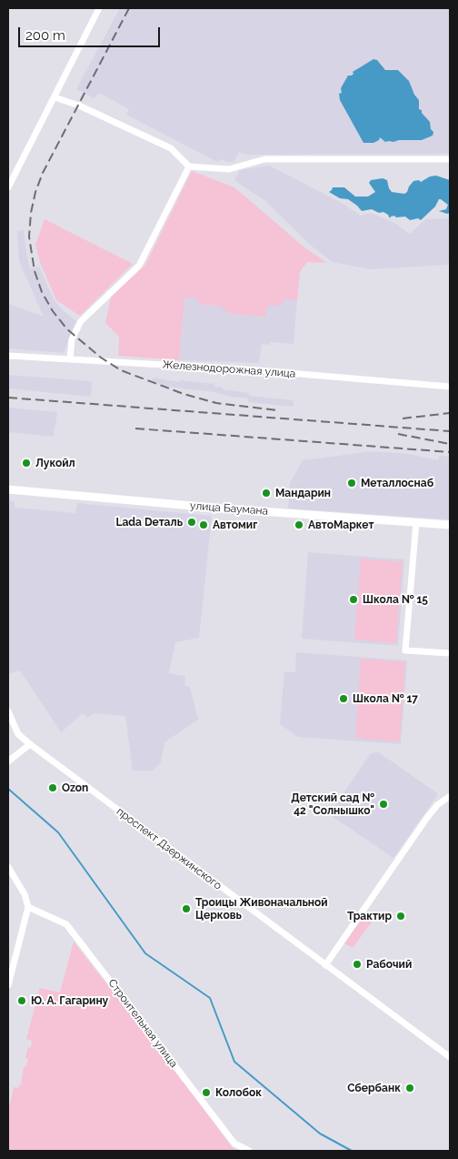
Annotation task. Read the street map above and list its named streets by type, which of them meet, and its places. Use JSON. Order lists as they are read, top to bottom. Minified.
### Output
{"streets":{"main road":["улица Баумана"],"street":["Железнодорожная улица","проспект Дзержинского","Строительная улица"]},"places":["Лукойл","Металлоснаб","Мандарин","Lada Dеталь","Автомиг","АвтоМаркет","Школа № 15","Школа № 17","Ozon","Детский сад № 42 \"Солнышко\"","Троицы Живоначальной Церковь","Трактир","Рабочий","Ю. А. Гагарину","Сбербанк","Колобок"],"scale_bar":"200 m"}
